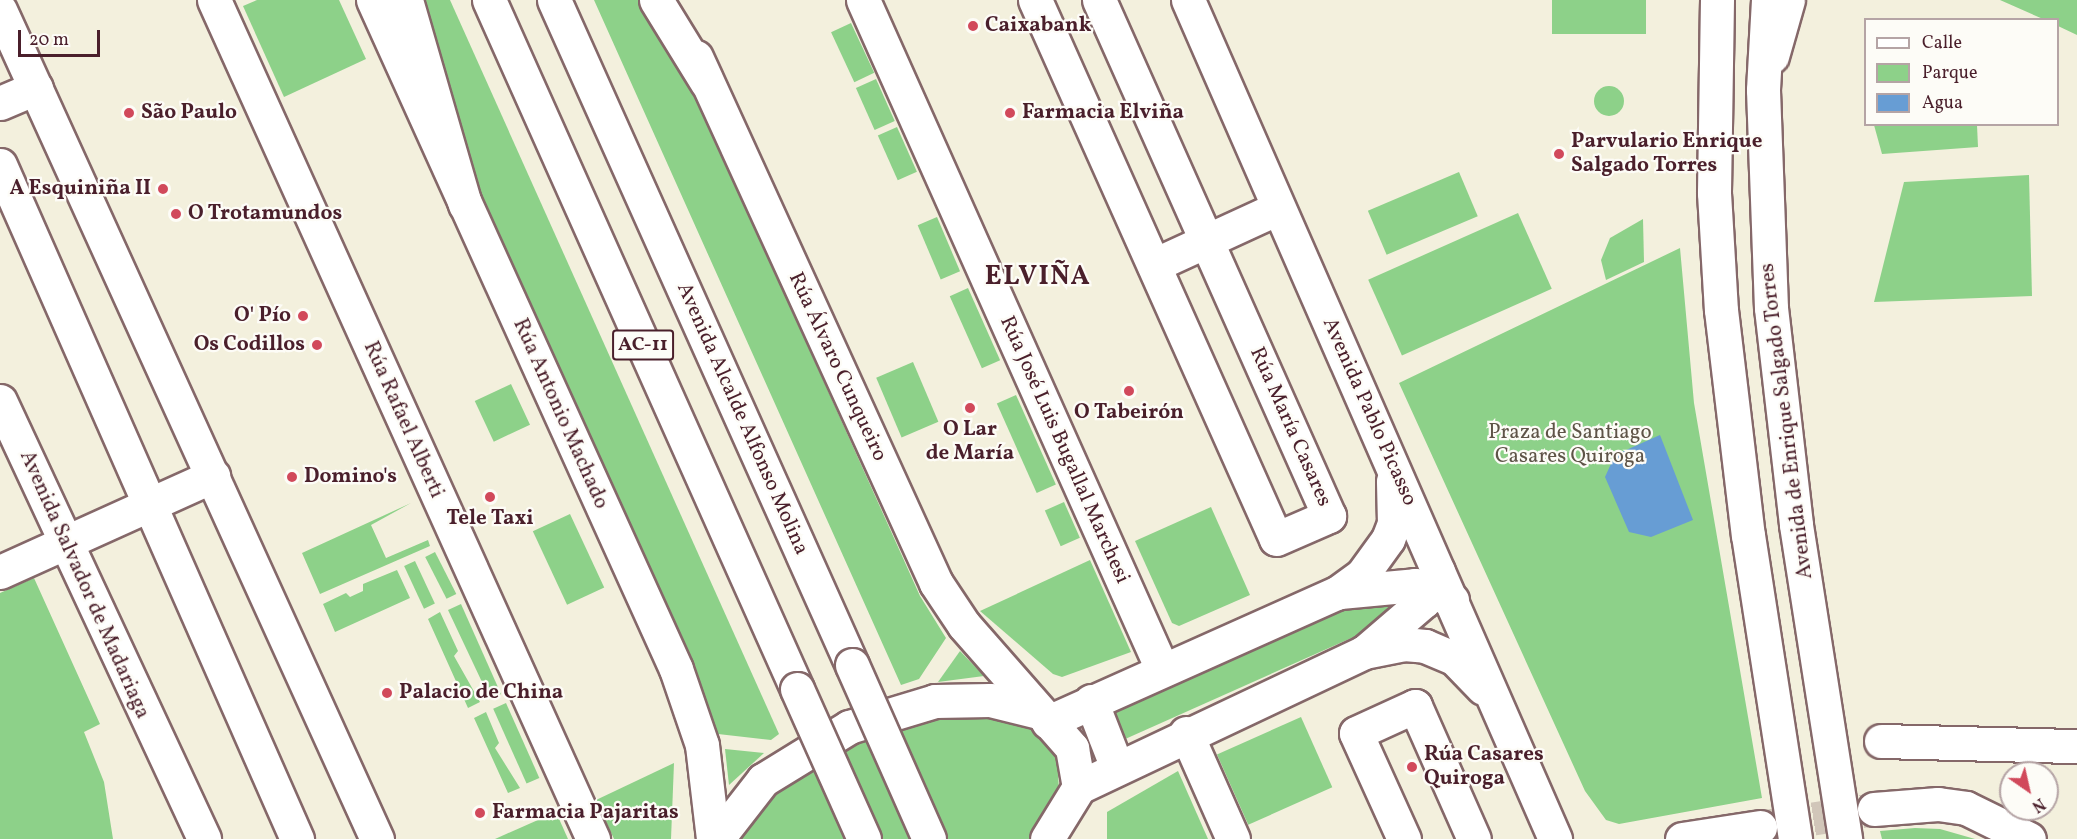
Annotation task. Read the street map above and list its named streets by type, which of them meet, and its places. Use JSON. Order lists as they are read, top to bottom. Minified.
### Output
{"streets":{"main road":["AC-11","Rúa Álvaro Cunqueiro","Avenida Pablo Picasso","Rúa Antonio Machado","Avenida Alcalde Alfonso Molina","Rúa Rafael Alberti","Avenida de Enrique Salgado Torres","Rúa María Casares","Rúa José Luis Bugallal Marchesi","Avenida Salvador de Madariaga"]},"districts":["ELVIÑA"],"parks":["Praza de Santiago Casares Quiroga"],"places":["Caixabank","São Paulo","Farmacia Elviña","Parvulario Enrique Salgado Torres","A Esquiniña II","O Trotamundos","O' Pío","Os Codillos","O Tabeirón","O Lar de María","Domino's","Tele Taxi","Palacio de China","Rúa Casares Quiroga","Farmacia Pajaritas"],"legend":["Calle","Parque","Agua"],"scale_bar":"20 m","north":"bottom right"}
